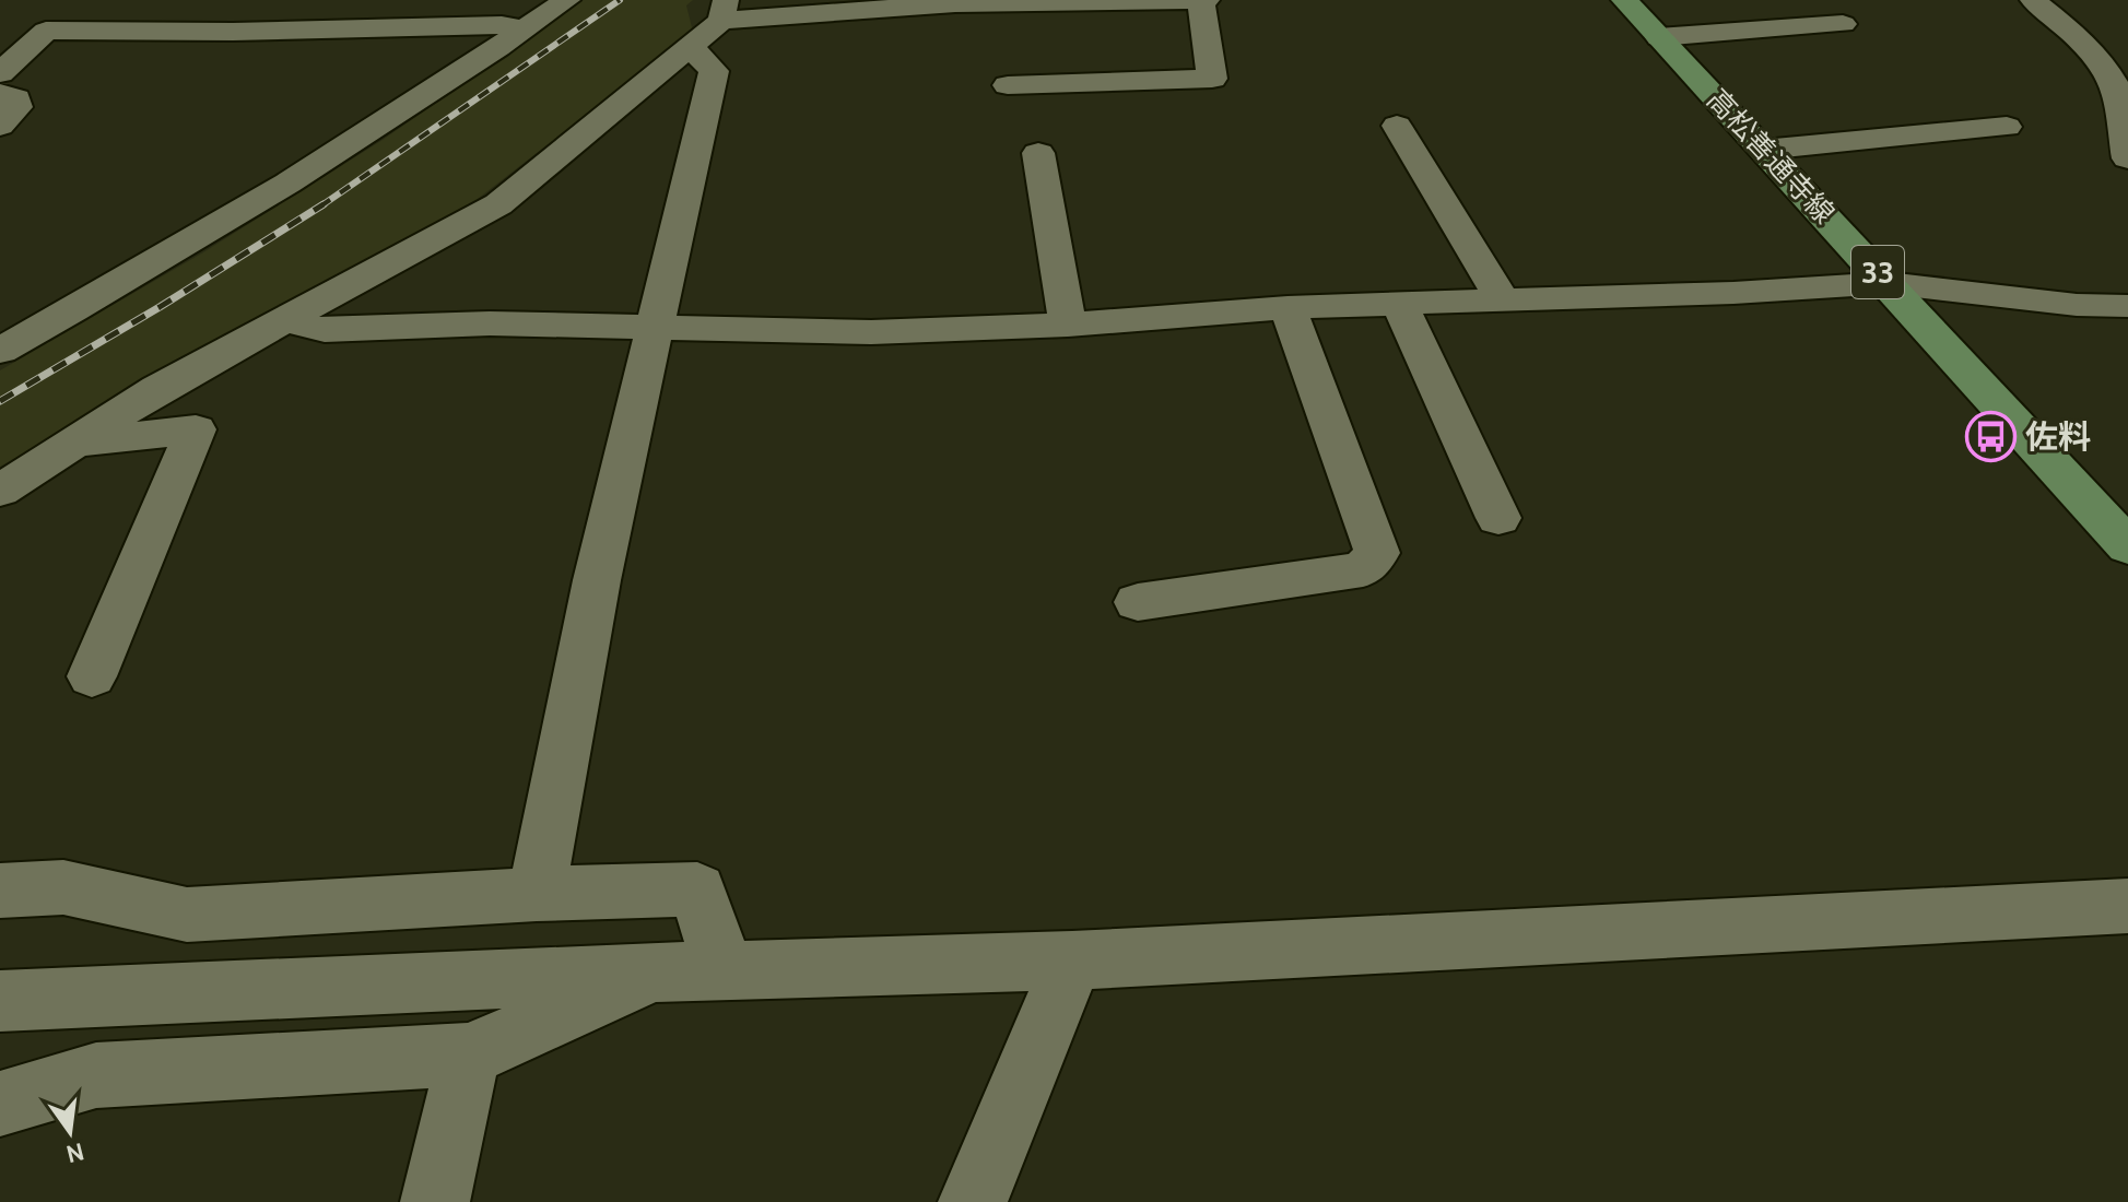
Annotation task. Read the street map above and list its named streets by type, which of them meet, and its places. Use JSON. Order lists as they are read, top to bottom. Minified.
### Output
{"streets":{"main road":["高松善通寺線","33"]},"places":{"bus stop":["佐料"]},"north":"bottom"}
